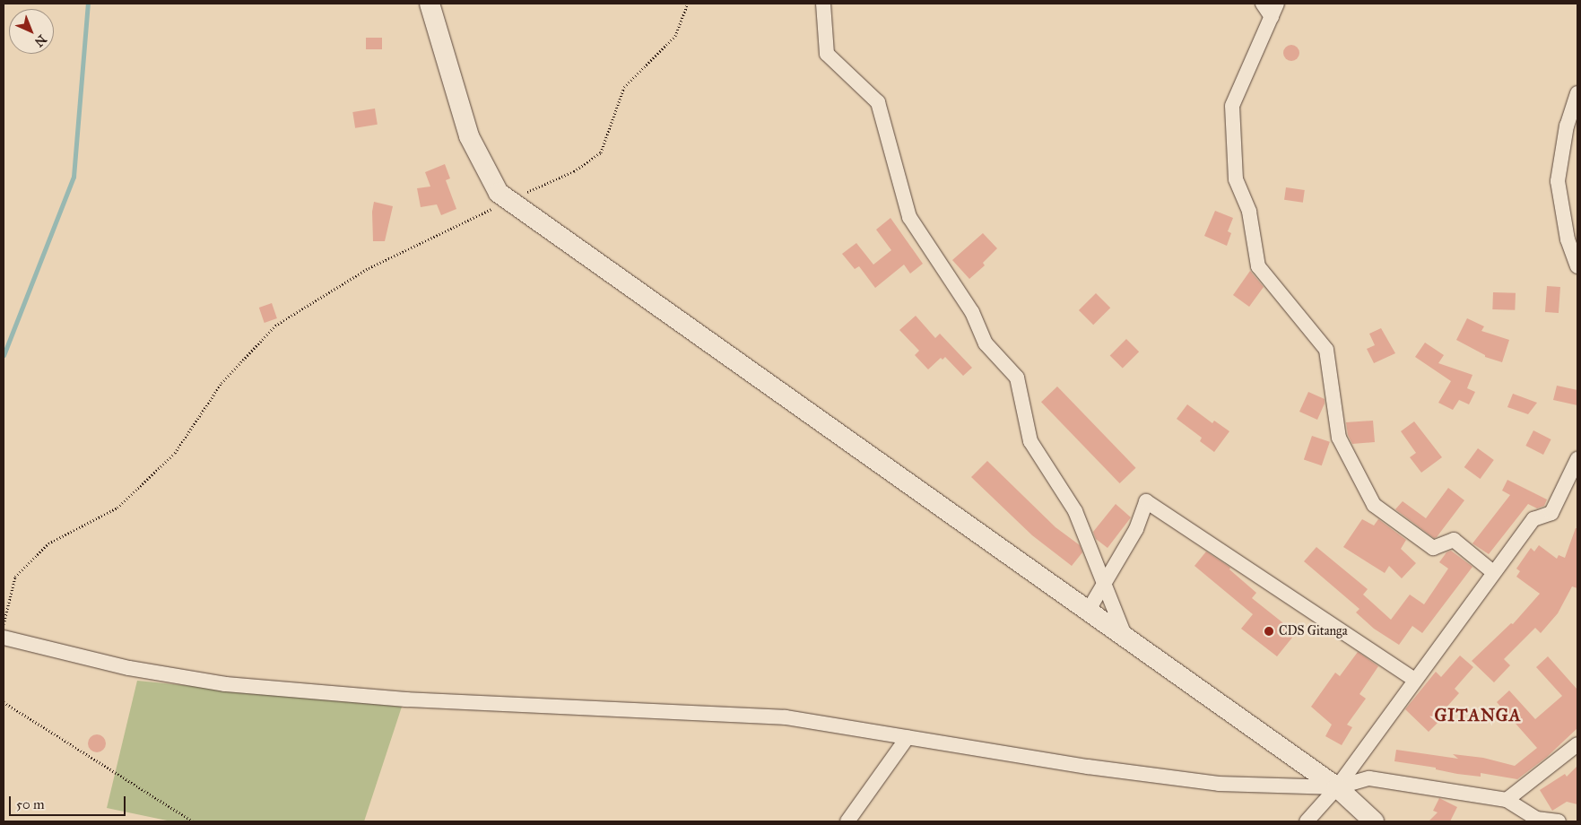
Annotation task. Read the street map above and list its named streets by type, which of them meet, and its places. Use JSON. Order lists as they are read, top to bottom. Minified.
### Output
{"districts":["GITANGA"],"places":["CDS Gitanga"],"scale_bar":"50 m","north":"bottom right"}
